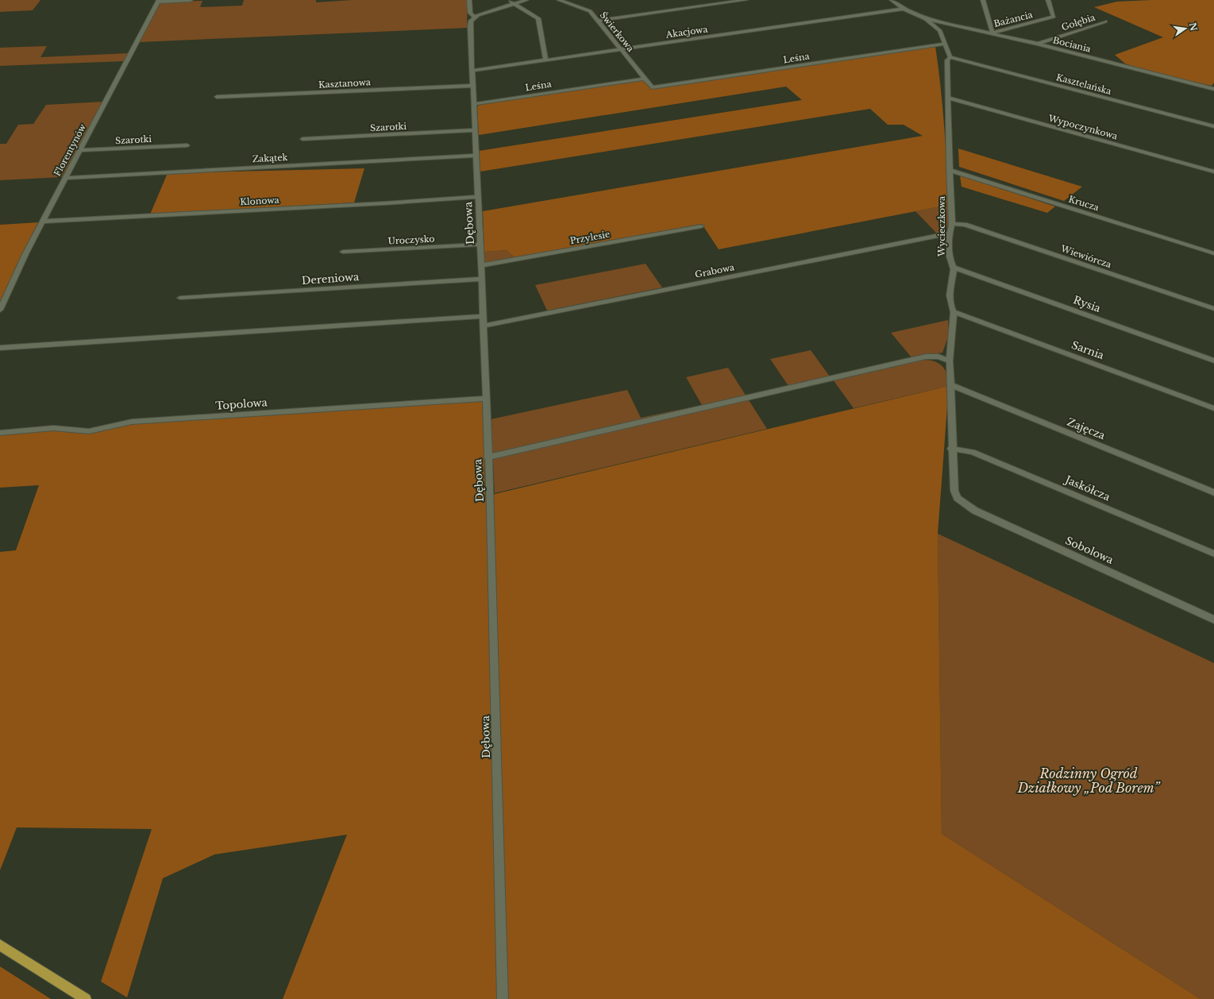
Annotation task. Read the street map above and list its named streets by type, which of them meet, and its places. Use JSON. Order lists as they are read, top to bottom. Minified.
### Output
{"streets":{"street":["Bażancia","Gołębia","Świerkowa","Akacjowa","Bociania","Leśna","Kasztanowa","Kasztelańska","Szarotki","Wypoczynkowa","Florentynów","Zakątek","Klonowa","Krucza","Dębowa","Wycieczkowa","Przylesie","Uroczysko","Wiewiórcza","Grabowa","Dereniowa","Rysia","Sarnia","Topolowa","Zajęcza","Jaskółcza","Sobolowa"]},"crossings":[["Bażancia","Bociania"],["Gołębia","Bociania"],["Świerkowa","Akacjowa"],["Świerkowa","Leśna"],["Akacjowa","Dębowa"],["Leśna","Dębowa"],["Kasztanowa","Dębowa"],["Kasztelańska","Wycieczkowa"],["Szarotki","Florentynów"],["Szarotki","Dębowa"],["Wypoczynkowa","Wycieczkowa"],["Florentynów","Zakątek"],["Florentynów","Klonowa"],["Zakątek","Dębowa"],["Klonowa","Dębowa"],["Krucza","Wycieczkowa"],["Dębowa","Przylesie"],["Dębowa","Uroczysko"],["Dębowa","Grabowa"],["Dębowa","Dereniowa"],["Dębowa","Topolowa"],["Wycieczkowa","Wiewiórcza"],["Wycieczkowa","Grabowa"],["Wycieczkowa","Rysia"],["Wycieczkowa","Sarnia"],["Wycieczkowa","Zajęcza"],["Wycieczkowa","Jaskółcza"],["Wycieczkowa","Sobolowa"]],"parks":["Rodzinny Ogród Działkowy „Pod Borem”"],"north":"right"}
